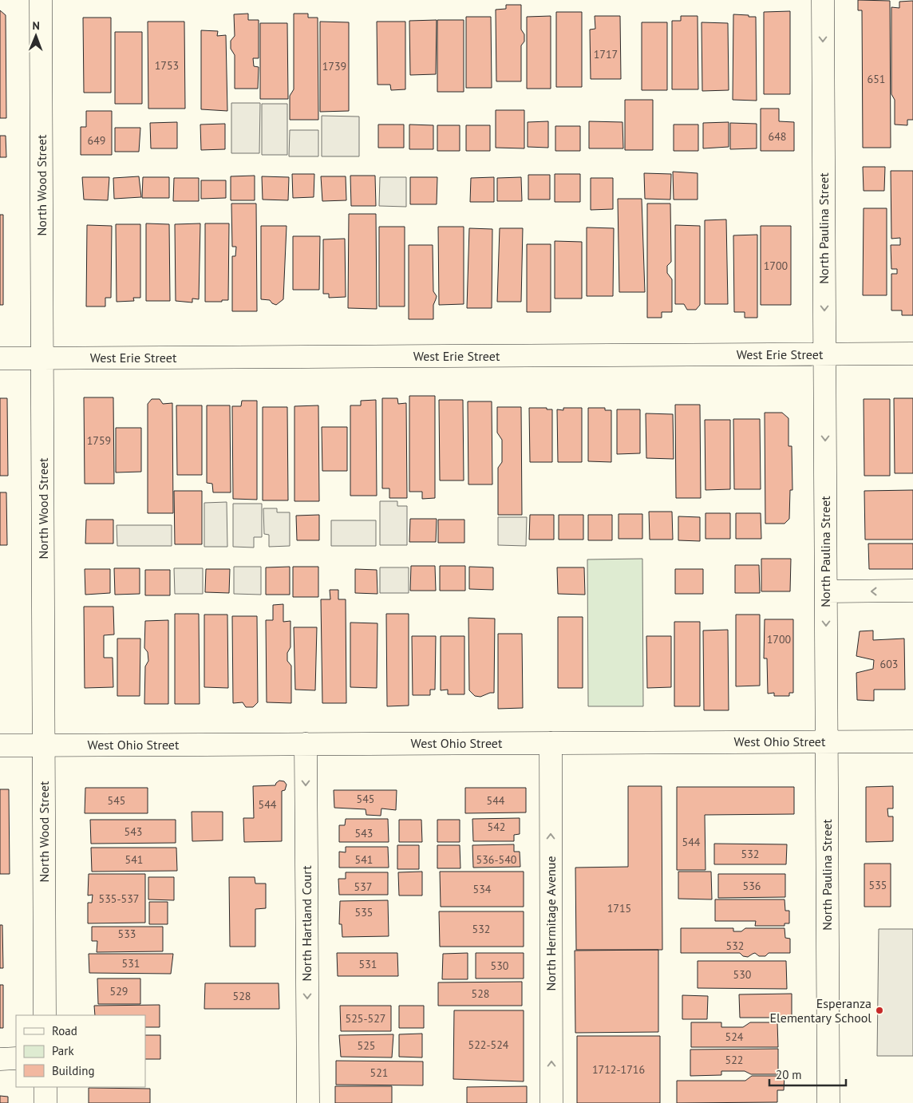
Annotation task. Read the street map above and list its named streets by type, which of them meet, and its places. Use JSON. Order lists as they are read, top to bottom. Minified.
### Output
{"streets":{"street":["North Wood Street","North Paulina Street","West Erie Street","West Ohio Street","North Hartland Court","North Hermitage Avenue"]},"crossings":[["North Wood Street","West Erie Street"],["North Wood Street","West Ohio Street"],["North Paulina Street","West Erie Street"],["North Paulina Street","West Ohio Street"],["West Ohio Street","North Hartland Court"],["West Ohio Street","North Hermitage Avenue"]],"one_way":["North Paulina Street","North Hartland Court","North Hermitage Avenue"],"places":["Esperanza Elementary School"],"house_numbers":["1717","1753","1739","651","648","649","1700","1759","1700","603","545","545","544","544","542","543","543","544","532","541","541","536-540","535","536","537","534","535-537","1715","535","532","533","532","531","531","530","530","529","528","528","525-527","524","522-524","525","522","1712-1716","521"],"legend":["Road","Park","Building"],"scale_bar":"20 m","north":"top"}
